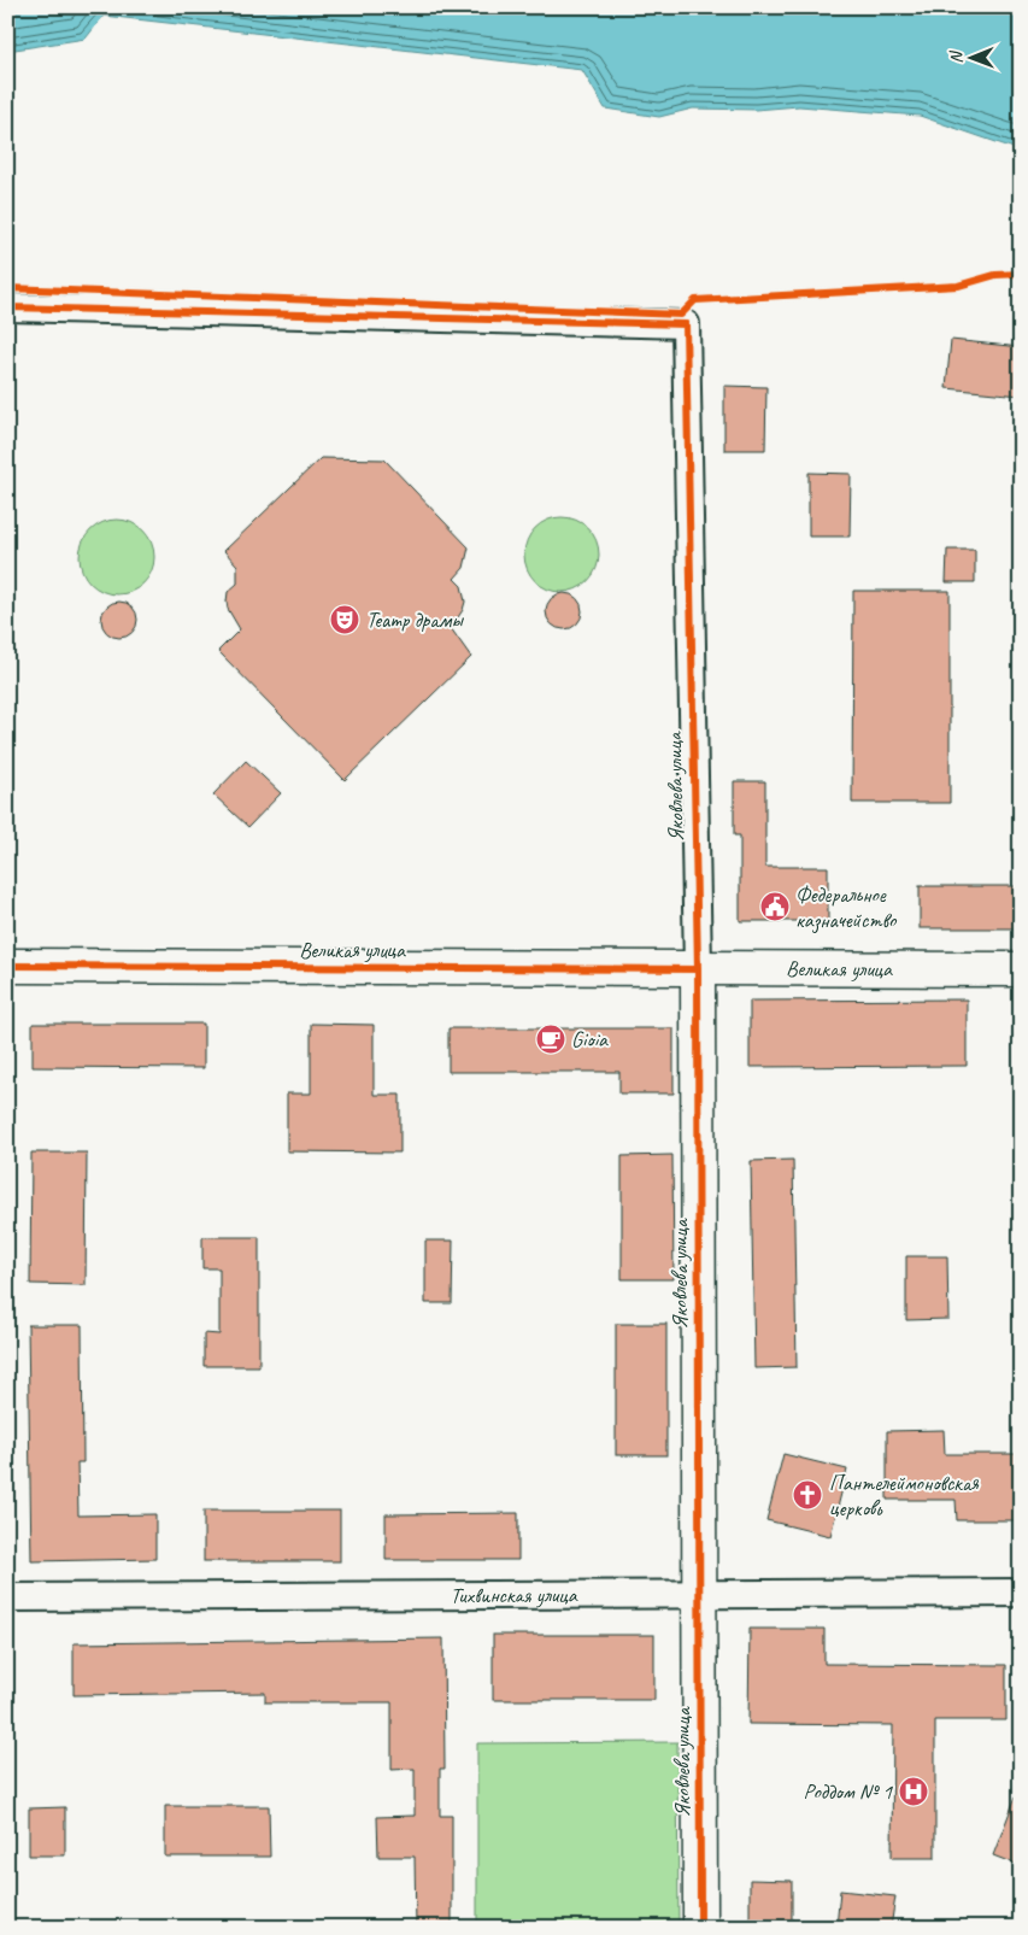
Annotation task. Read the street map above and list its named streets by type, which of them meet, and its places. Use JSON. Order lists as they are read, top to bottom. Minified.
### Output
{"streets":{"main road":["Яковлева улица","Великая улица"],"street":["Тихвинская улица"]},"crossings":[["Яковлева улица","Великая улица"],["Яковлева улица","Тихвинская улица"]],"places":{"theatre":["Театр драмы"],"public building":["Федеральное казначейство"],"cafe":["Gioia"],"church":["Пантелеймоновская церковь"],"hospital":["Роддом № 1"]},"north":"left"}
